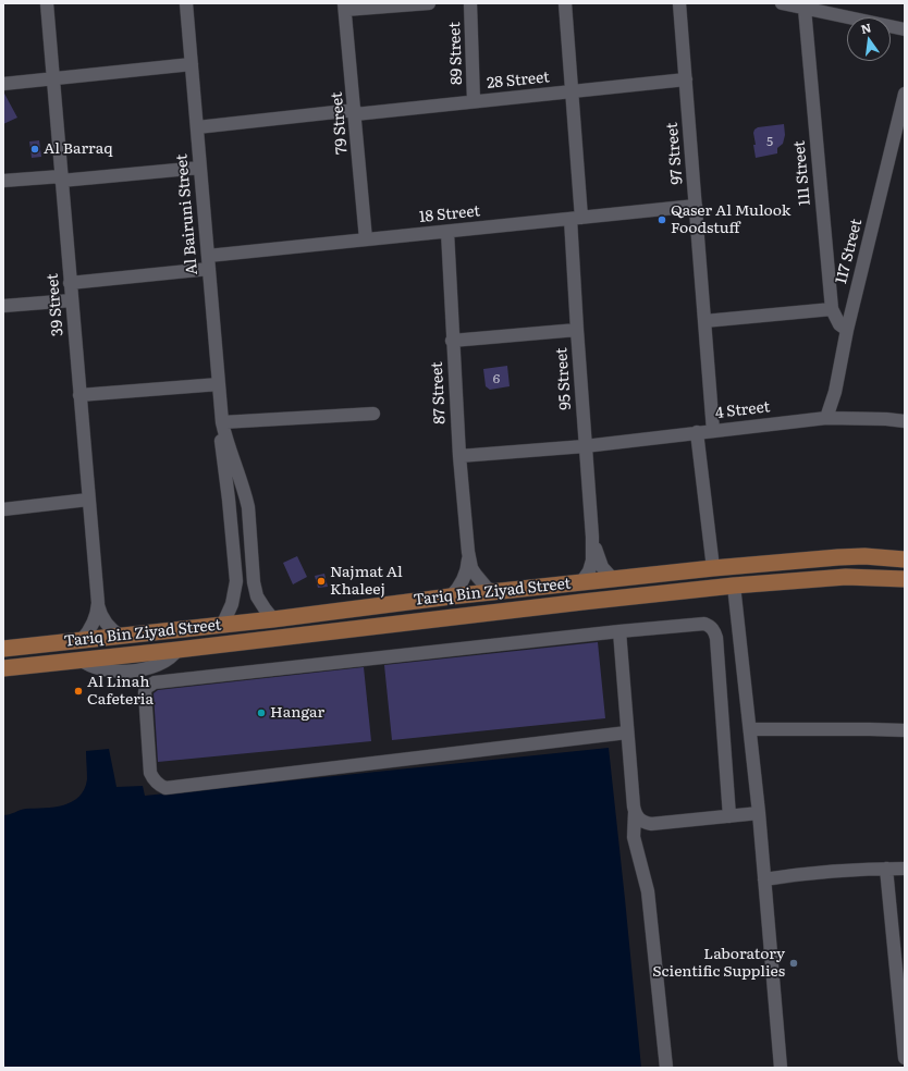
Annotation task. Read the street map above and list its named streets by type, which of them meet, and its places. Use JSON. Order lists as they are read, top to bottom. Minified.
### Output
{"streets":{"main road":["Tariq Bin Ziyad Street"],"street":["89 Street","28 Street","79 Street","97 Street","111 Street","Al Bairuni Street","18 Street","117 Street","39 Street","95 Street","87 Street","4 Street"]},"crossings":[["89 Street","28 Street"],["28 Street","79 Street"],["28 Street","97 Street"],["28 Street","Al Bairuni Street"],["28 Street","95 Street"],["79 Street","18 Street"],["97 Street","18 Street"],["97 Street","4 Street"],["111 Street","117 Street"],["Al Bairuni Street","18 Street"],["Al Bairuni Street","Tariq Bin Ziyad Street"],["18 Street","39 Street"],["18 Street","95 Street"],["18 Street","87 Street"],["117 Street","4 Street"],["39 Street","Tariq Bin Ziyad Street"],["95 Street","4 Street"],["95 Street","Tariq Bin Ziyad Street"],["87 Street","4 Street"],["87 Street","Tariq Bin Ziyad Street"]],"places":["Al Barraq","Qaser Al Mulook Foodstuff","Najmat Al Khaleej","Al Linah Cafeteria","Hangar","Laboratory Scientific Supplies"],"house_numbers":["5","6"],"north":"top"}
